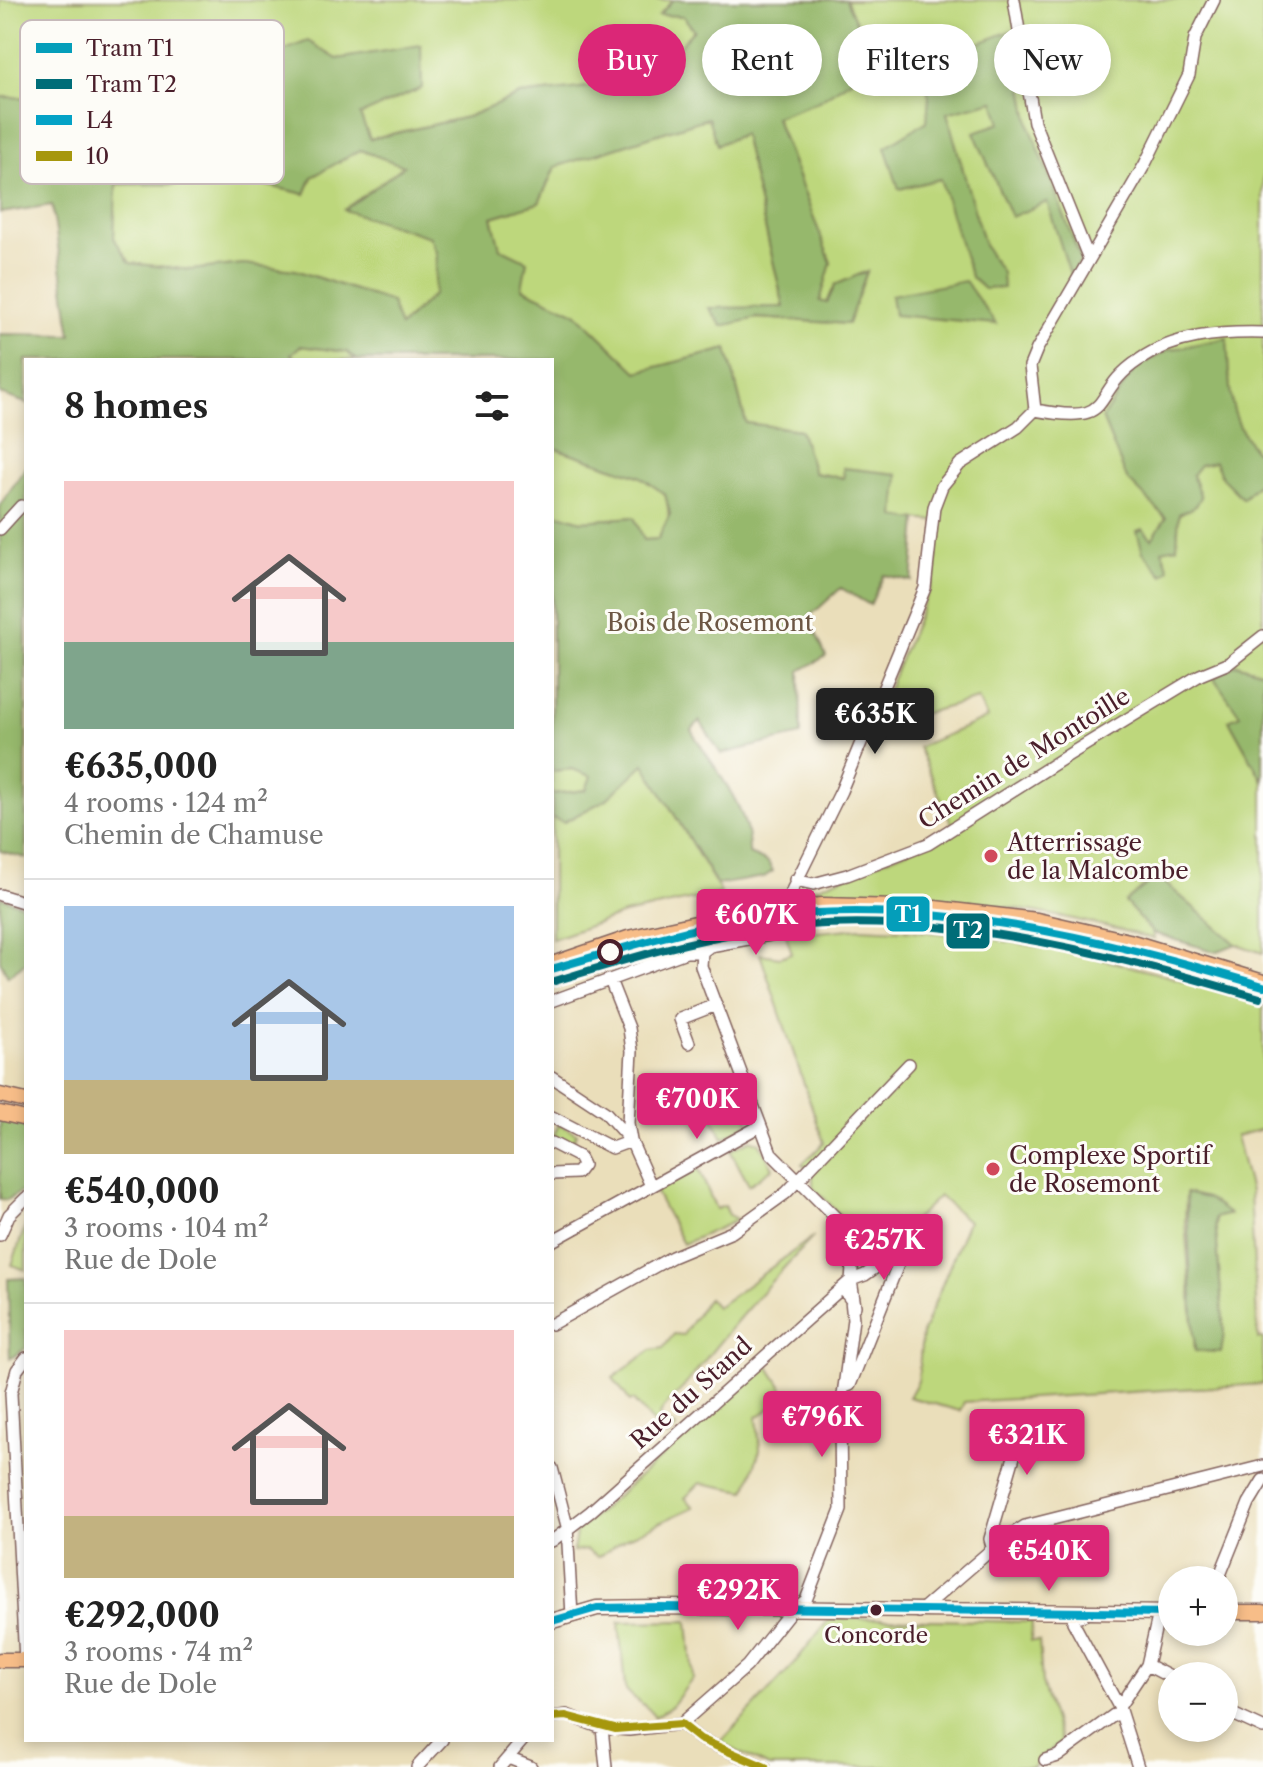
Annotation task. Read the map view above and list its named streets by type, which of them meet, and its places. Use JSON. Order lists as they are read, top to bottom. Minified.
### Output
{"streets":{"street":["Chemin de Montoille","Rue du Stand"]},"parks":["Bois de Rosemont"],"places":["Atterrissage de la Malcombe","Complexe Sportif de Rosemont","Concorde"],"lines":["tram line T1","tram line T2","transit line L4","transit line 10"],"legend":["Tram T1","Tram T2","L4","10"],"page":{"chip":["Buy","Rent","Filters","New"],"heading":"8 homes","list":[{"name":"€635,000","note":"4 rooms · 124 m² · Chemin de Chamuse"},{"name":"€540,000","note":"3 rooms · 104 m² · Rue de Dole"},{"name":"€292,000","note":"3 rooms · 74 m² · Rue de Dole"}],"price":["€635K","€607K","€700K","€257K","€796K","€321K","€540K","€292K"],"map_buttons":["+","−"]}}
